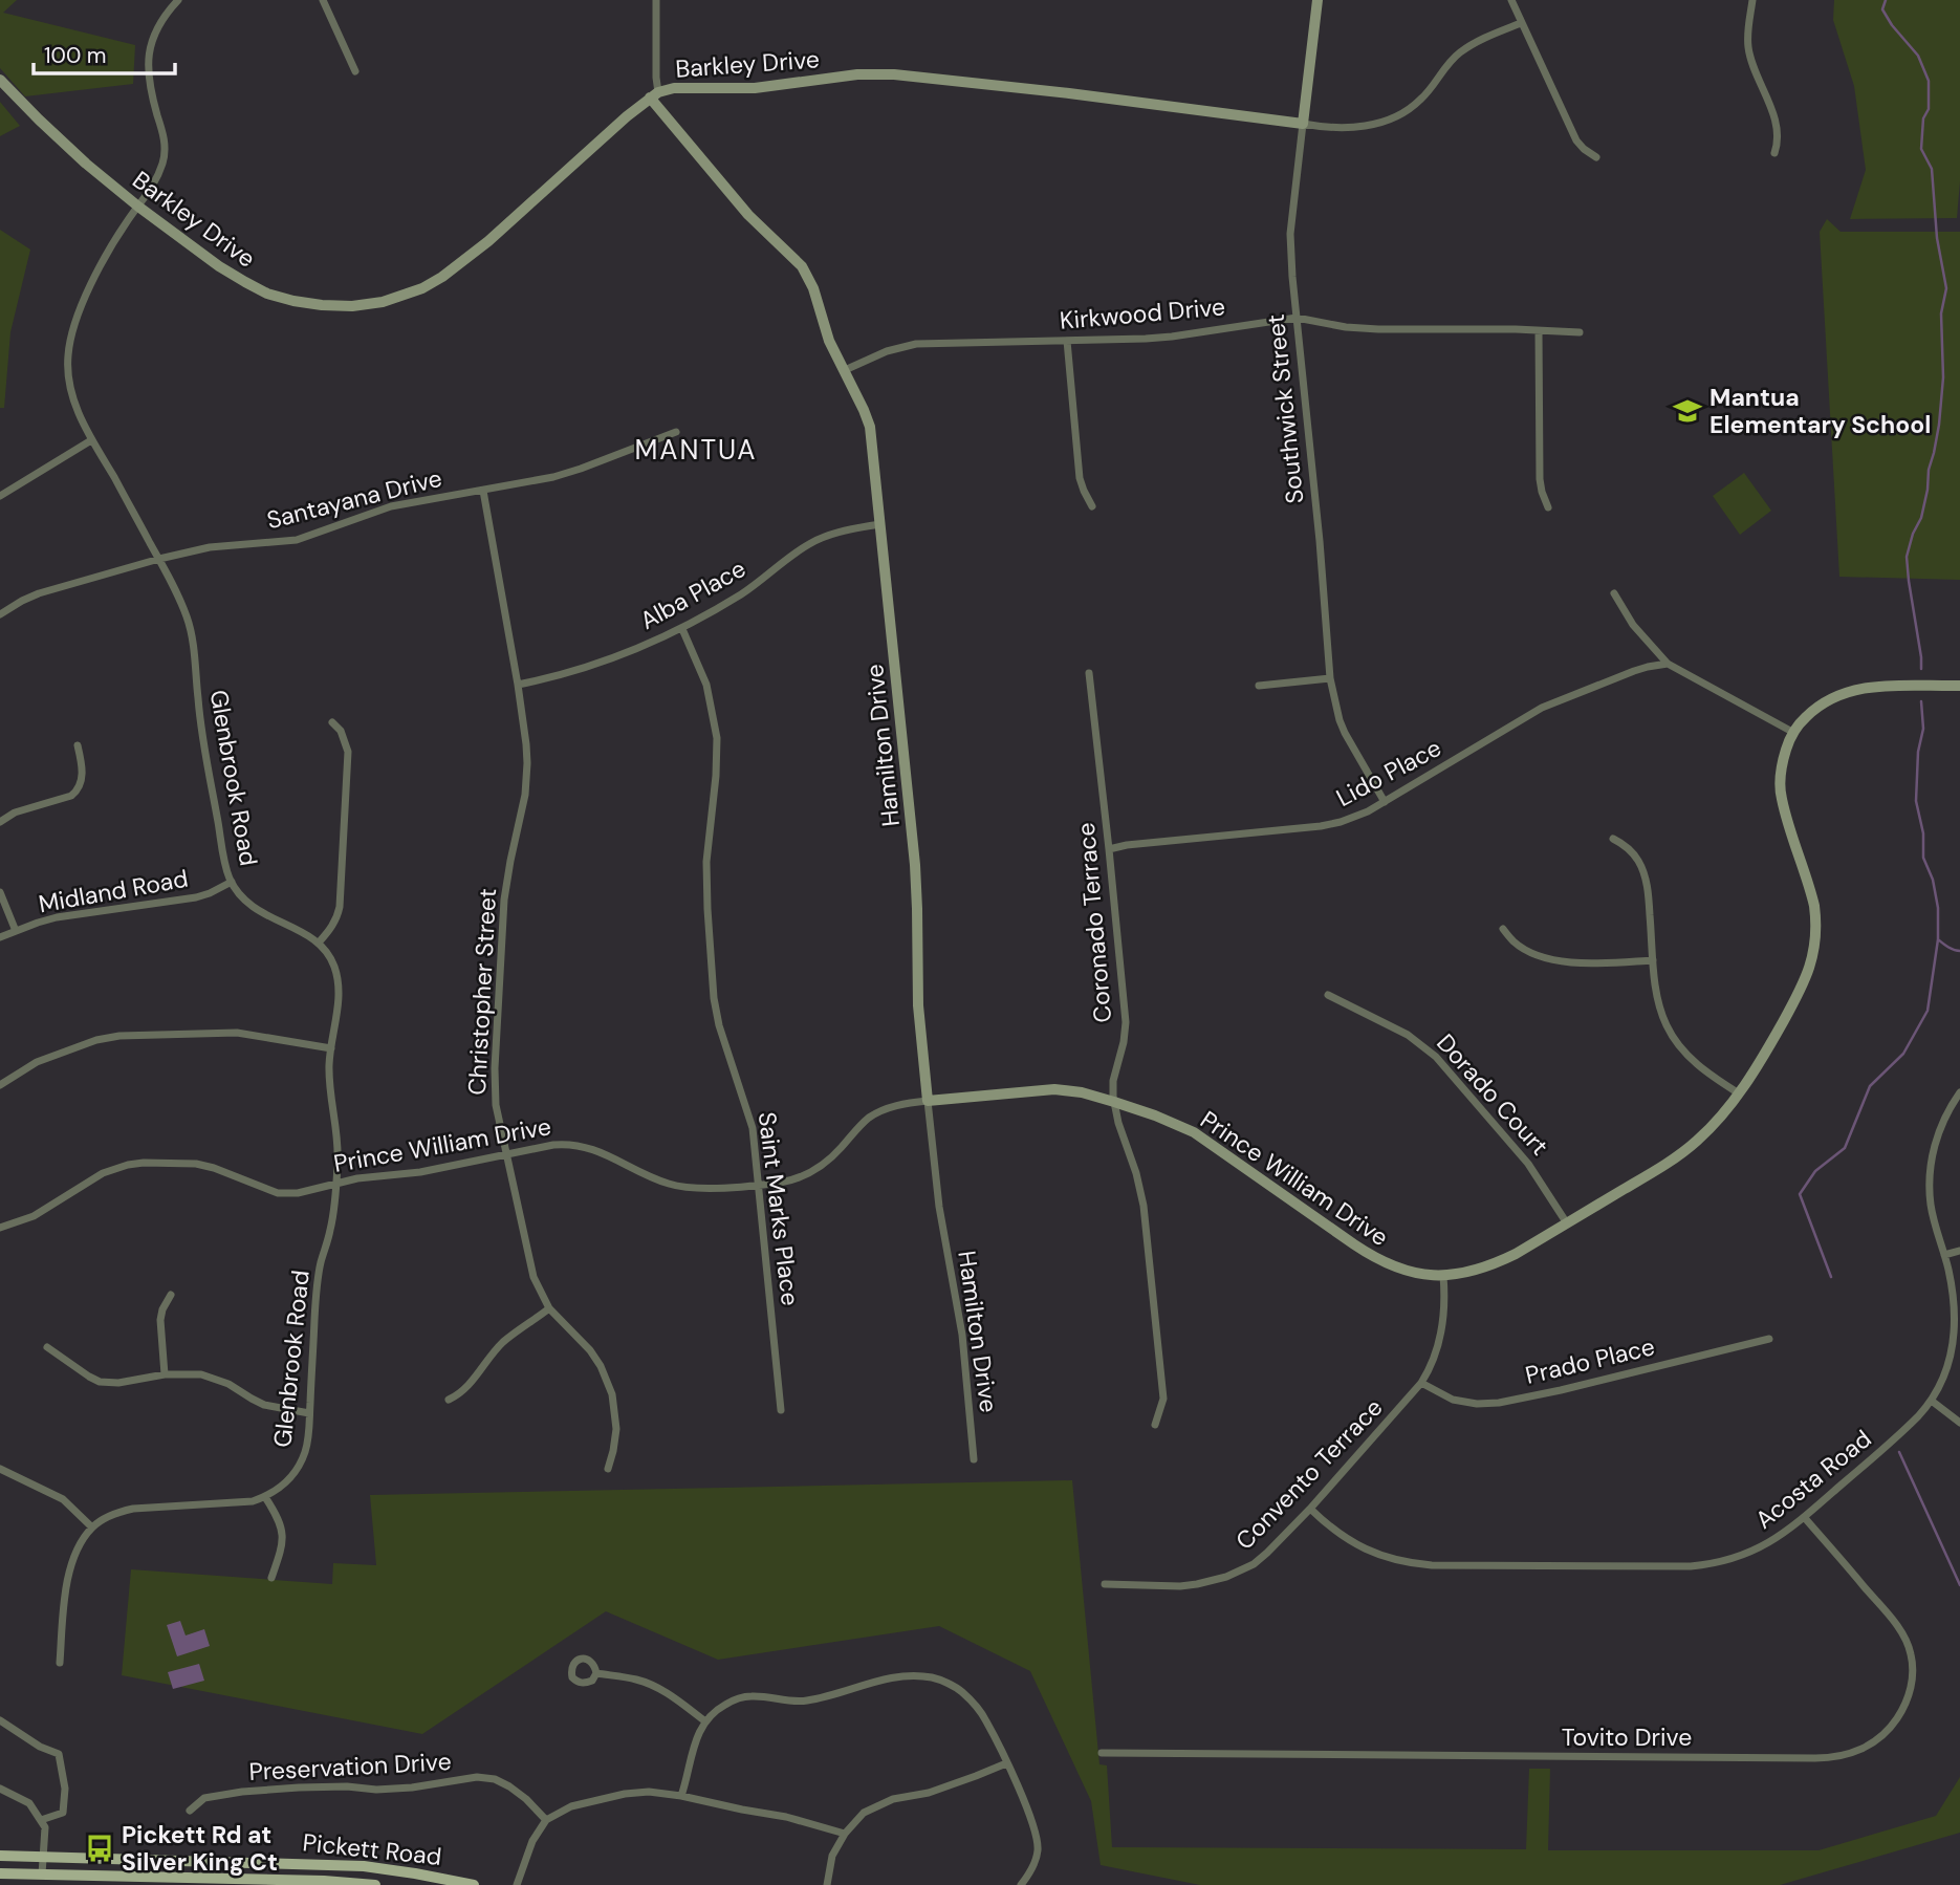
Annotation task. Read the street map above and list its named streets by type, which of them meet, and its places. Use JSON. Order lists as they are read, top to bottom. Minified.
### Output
{"streets":{"main road":["Pickett Road"],"street":["Barkley Drive","Kirkwood Drive","Southwick Street","Santayana Drive","Alba Place","Hamilton Drive","Lido Place","Glenbrook Road","Midland Road","Coronado Terrace","Christopher Street","Dorado Court","Prince William Drive","Saint Marks Place","Prado Place","Convento Terrace","Acosta Road","Tovito Drive","Preservation Drive"]},"crossings":[["Barkley Drive","Southwick Street"],["Barkley Drive","Hamilton Drive"],["Barkley Drive","Glenbrook Road"],["Kirkwood Drive","Southwick Street"],["Kirkwood Drive","Hamilton Drive"],["Southwick Street","Lido Place"],["Santayana Drive","Glenbrook Road"],["Santayana Drive","Christopher Street"],["Alba Place","Hamilton Drive"],["Alba Place","Christopher Street"],["Alba Place","Saint Marks Place"],["Hamilton Drive","Prince William Drive"],["Lido Place","Coronado Terrace"],["Glenbrook Road","Midland Road"],["Glenbrook Road","Prince William Drive"],["Coronado Terrace","Prince William Drive"],["Christopher Street","Prince William Drive"],["Dorado Court","Prince William Drive"],["Prince William Drive","Saint Marks Place"],["Prince William Drive","Convento Terrace"],["Prado Place","Convento Terrace"],["Convento Terrace","Acosta Road"],["Acosta Road","Tovito Drive"]],"districts":["MANTUA"],"places":{"school or university":["Mantua Elementary School"],"bus stop":["Pickett Rd at Silver King Ct"]},"scale_bar":"100 m"}
